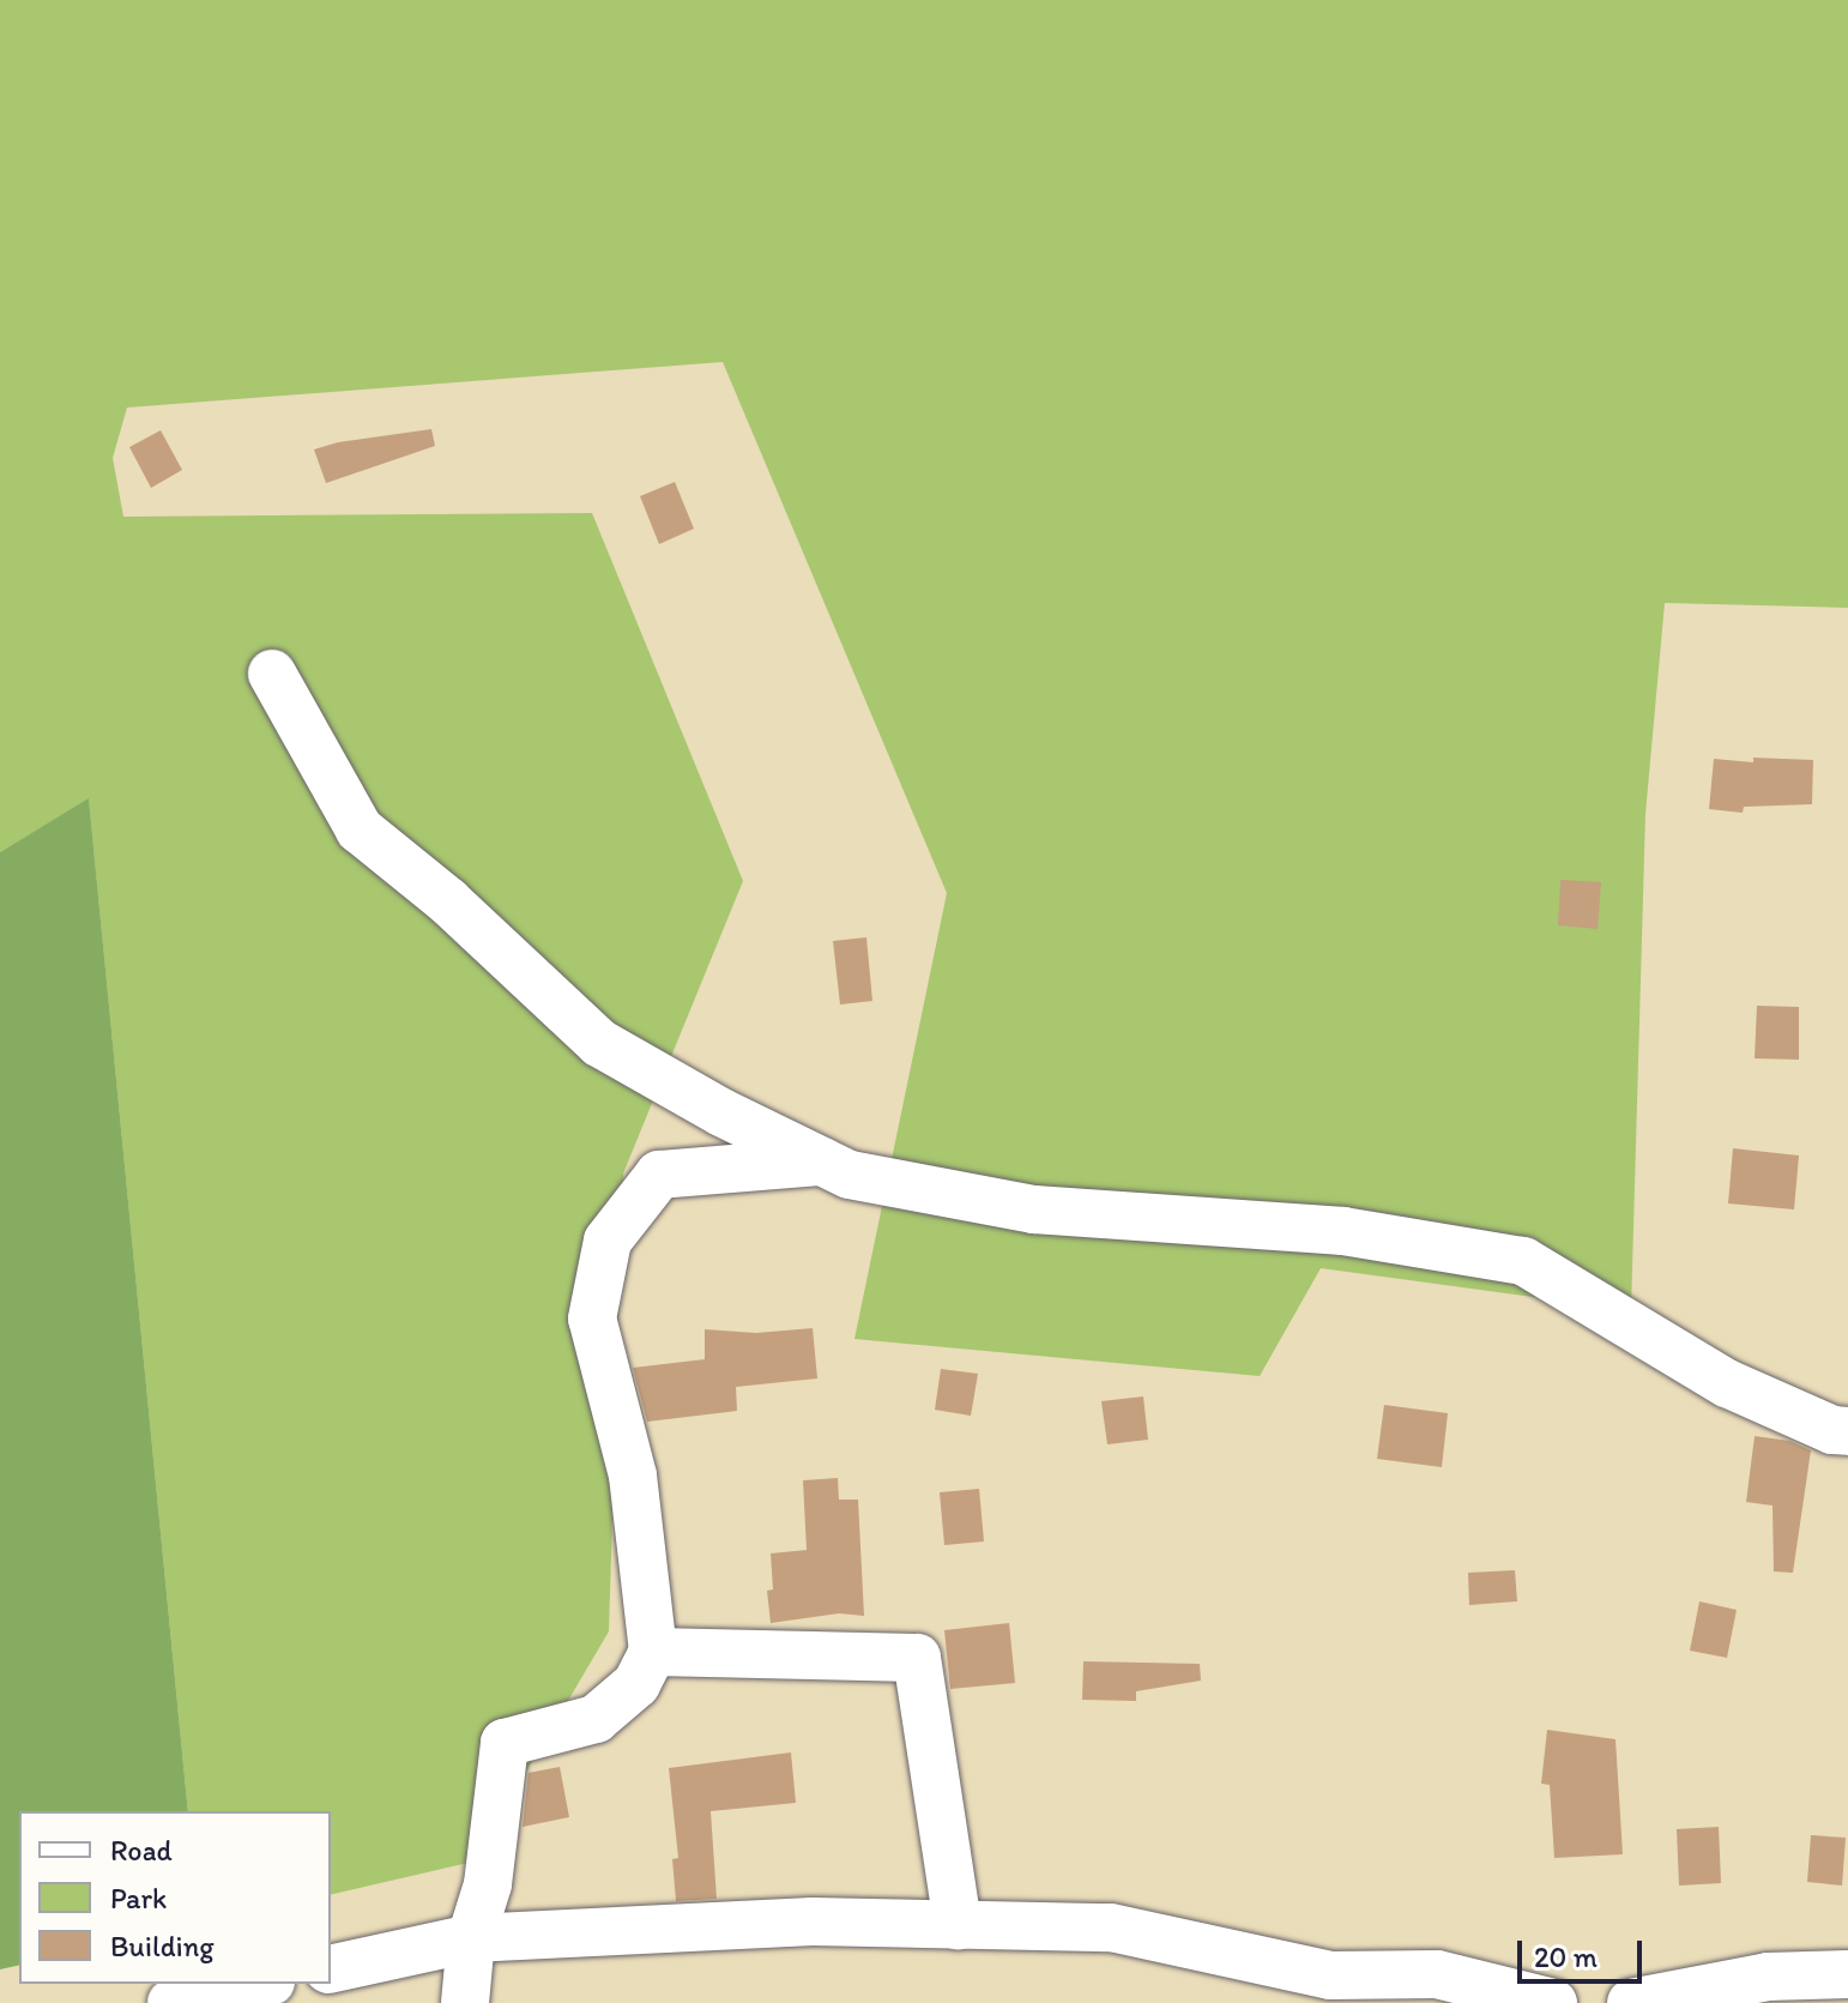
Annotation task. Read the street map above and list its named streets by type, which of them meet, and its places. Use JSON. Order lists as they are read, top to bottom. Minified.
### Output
{"legend":["Road","Park","Building"],"scale_bar":"20 m"}
